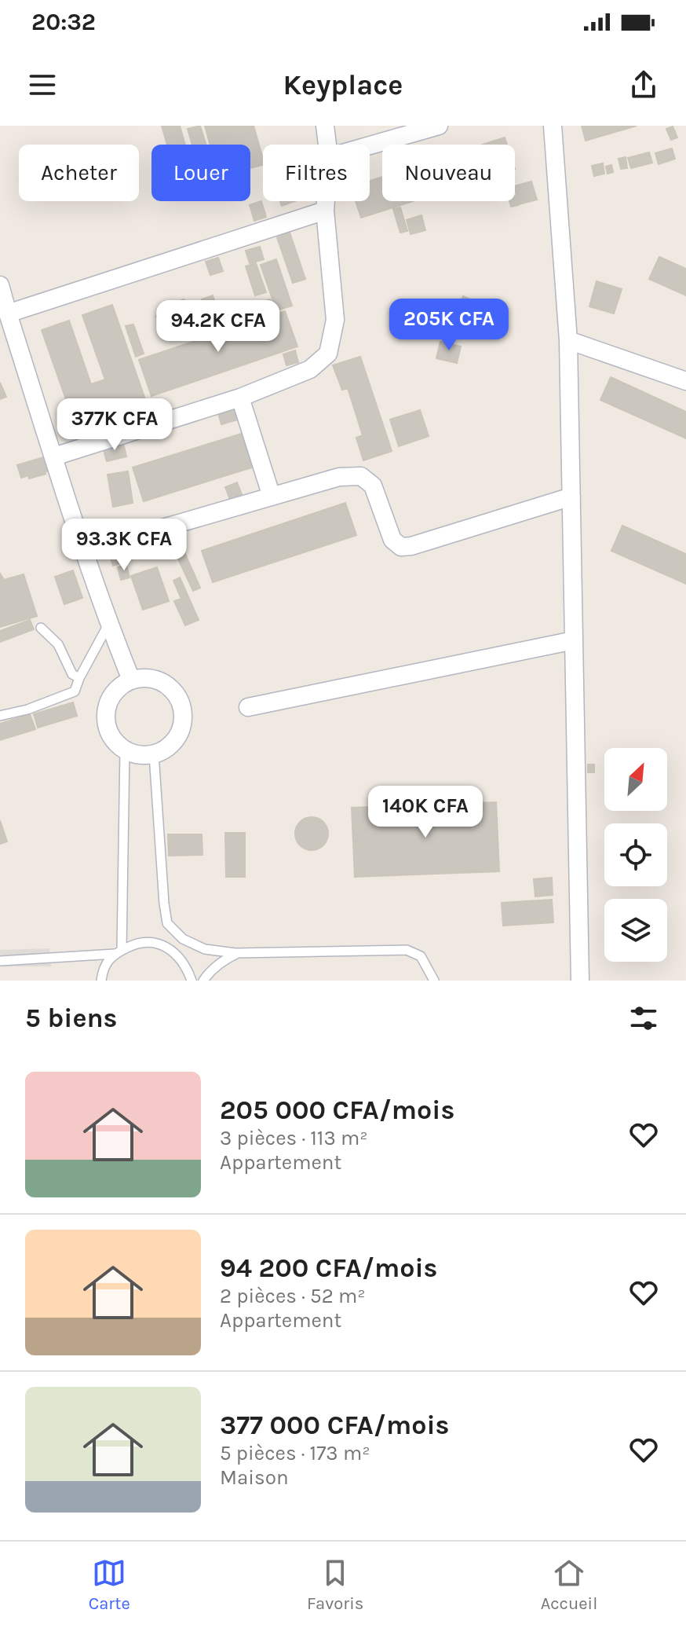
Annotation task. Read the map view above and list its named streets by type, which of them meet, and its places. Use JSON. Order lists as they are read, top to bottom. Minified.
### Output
{"north":"top right","page":{"status":"20:32","header":"Keyplace","chip":["Acheter","Louer","Filtres","Nouveau"],"price":["205K CFA","94.2K CFA","377K CFA","93.3K CFA","140K CFA"],"heading":"5 biens","list":[{"name":"205 000 CFA/mois","note":"3 pièces · 113 m² · Appartement"},{"name":"94 200 CFA/mois","note":"2 pièces · 52 m² · Appartement"},{"name":"377 000 CFA/mois","note":"5 pièces · 173 m² · Maison"}],"tabs":["Carte","Favoris","Accueil"]}}
